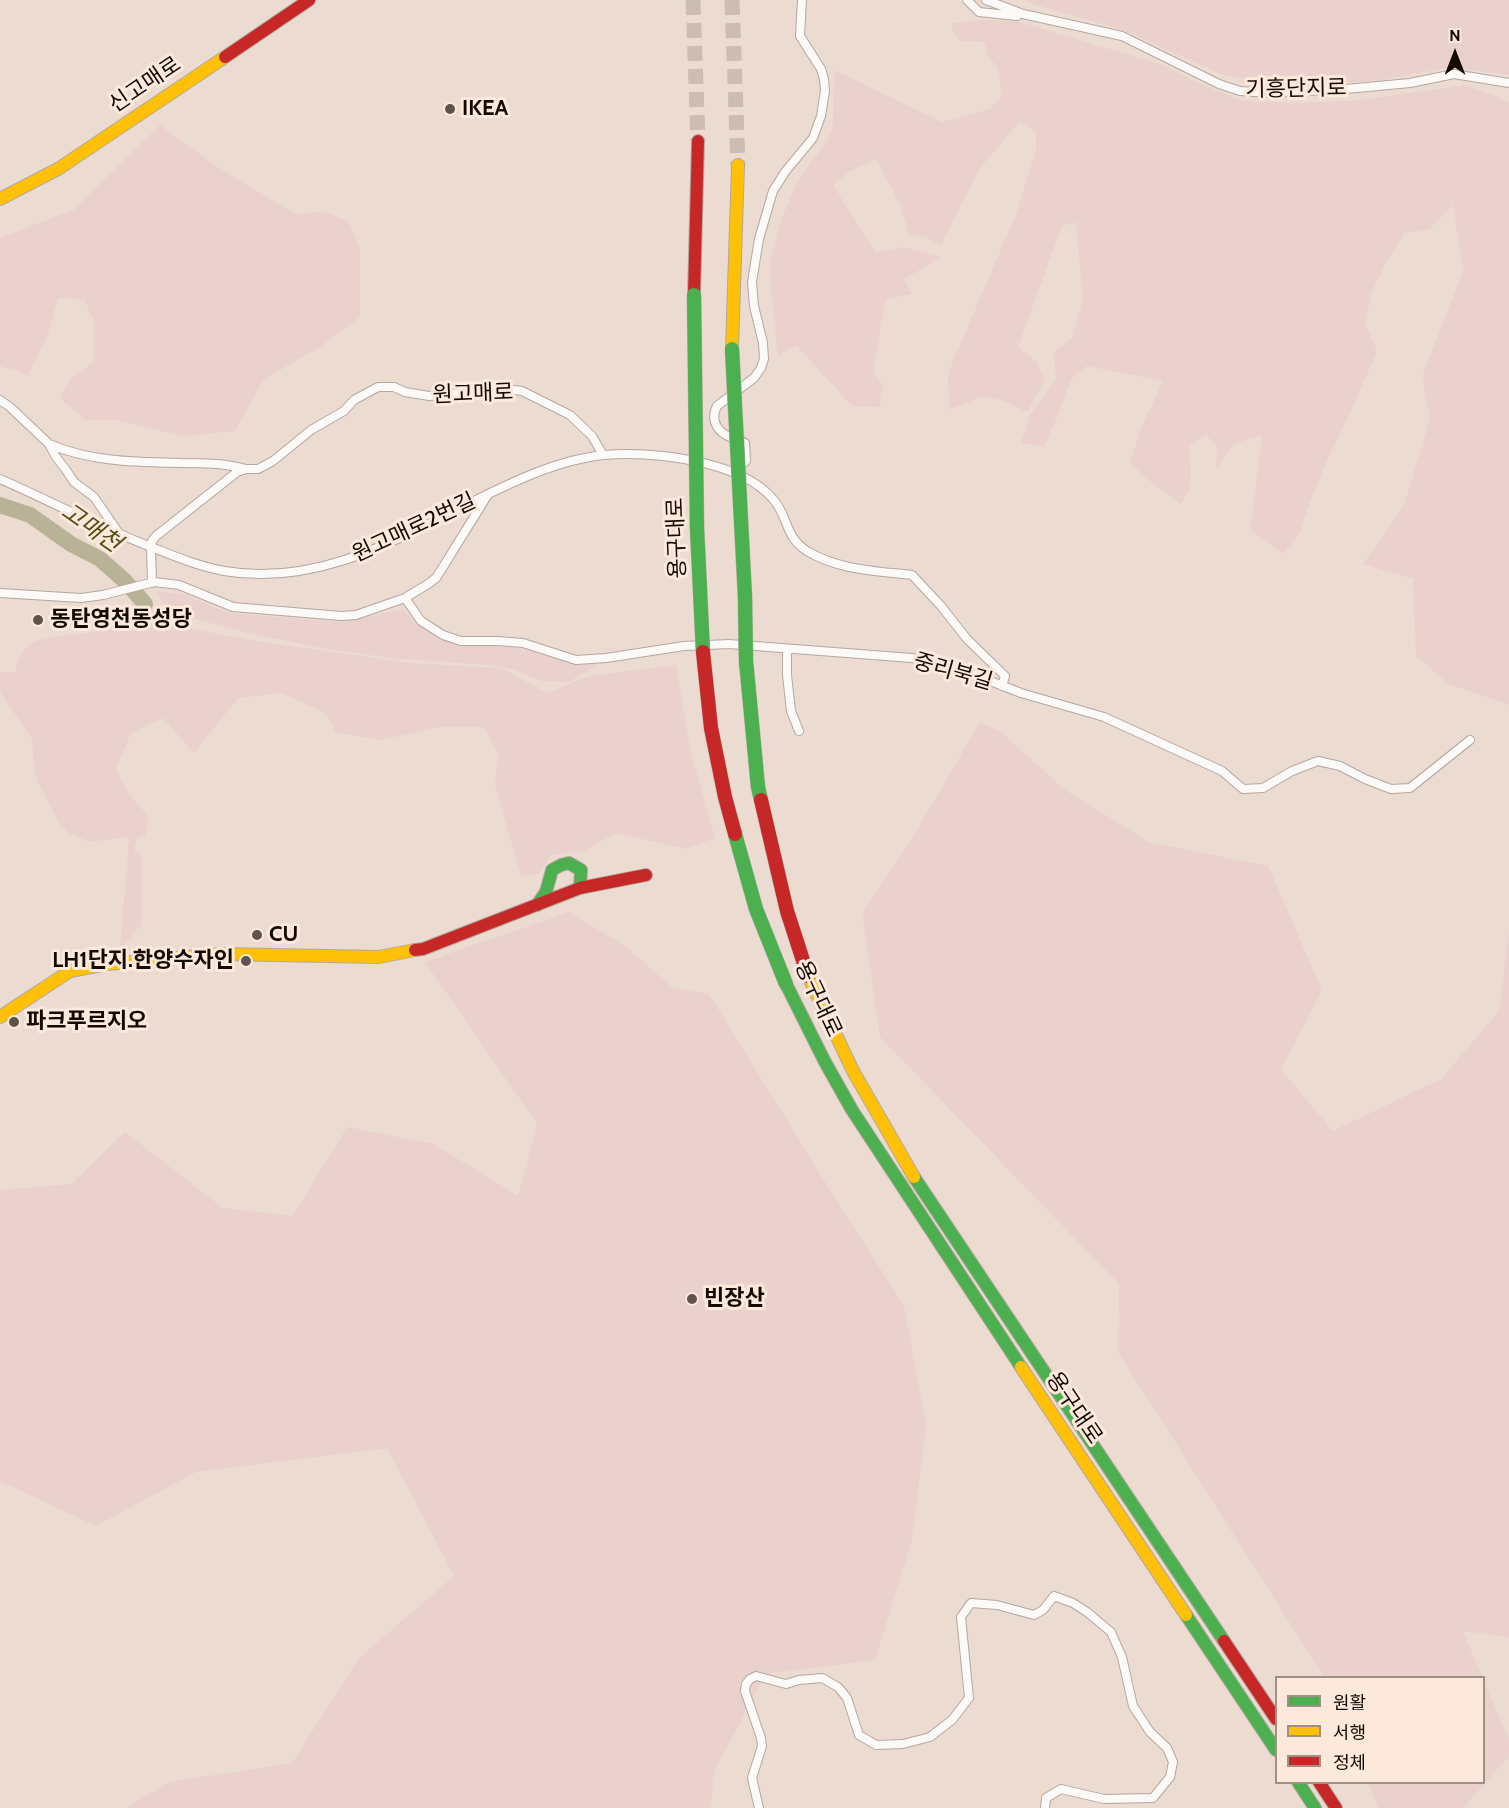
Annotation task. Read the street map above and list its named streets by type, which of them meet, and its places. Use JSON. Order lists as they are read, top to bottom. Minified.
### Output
{"streets":{"main road":["신고매로","용구대로"],"street":["기흥단지로","원고매로","원고매로2번길","중리북길"]},"crossings":[["원고매로","원고매로2번길"]],"water":["고매천"],"places":["IKEA","동탄영천동성당","CU","LH1단지.한양수자인","파크푸르지오","빈장산"],"legend":["원활","서행","정체"],"north":"top"}
